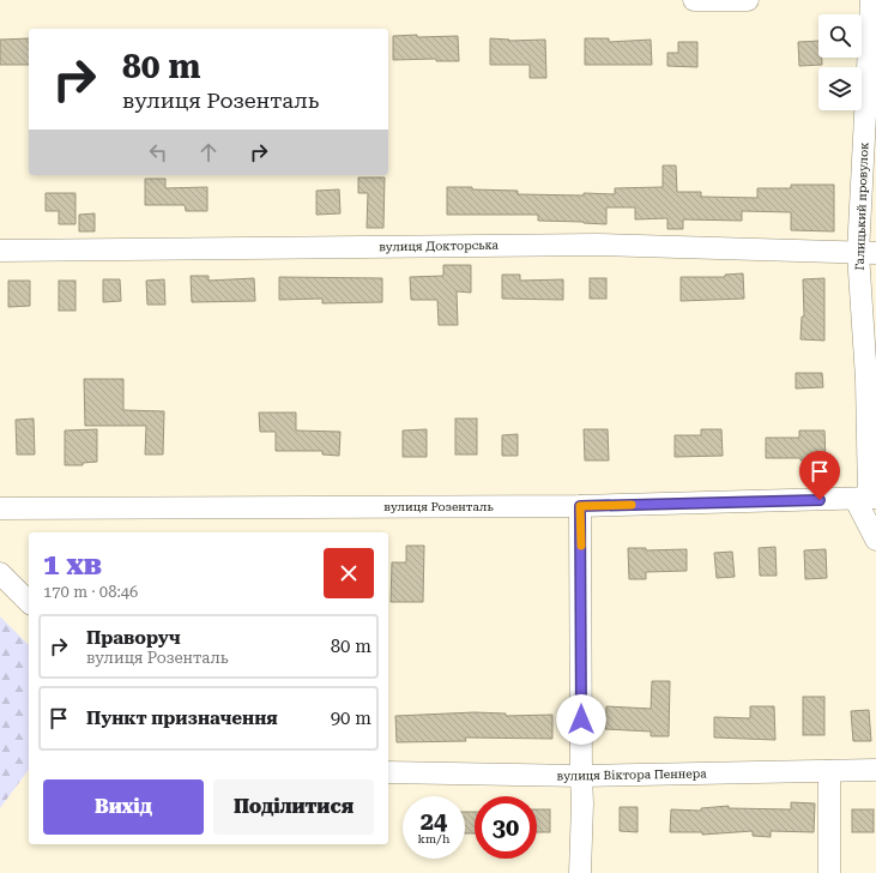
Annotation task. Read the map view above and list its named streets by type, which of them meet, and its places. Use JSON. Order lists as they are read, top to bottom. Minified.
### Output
{"streets":{"street":["Галицький провулок","вулиця Докторська","вулиця Розенталь","вулиця Віктора Пеннера"]},"crossings":[["Галицький провулок","вулиця Докторська"],["Галицький провулок","вулиця Розенталь"]],"page":{"turn":["80 m","вулиця Розенталь"],"heading":["1 хв","170 m · 08:46"],"list":[{"name":"Праворуч","note":"вулиця Розенталь","value":"80 m"},{"name":"Пункт призначення","value":"90 m"}],"buttons":["Вихід","Поділитися"],"speed":"24 km/h","limit":"30"}}
